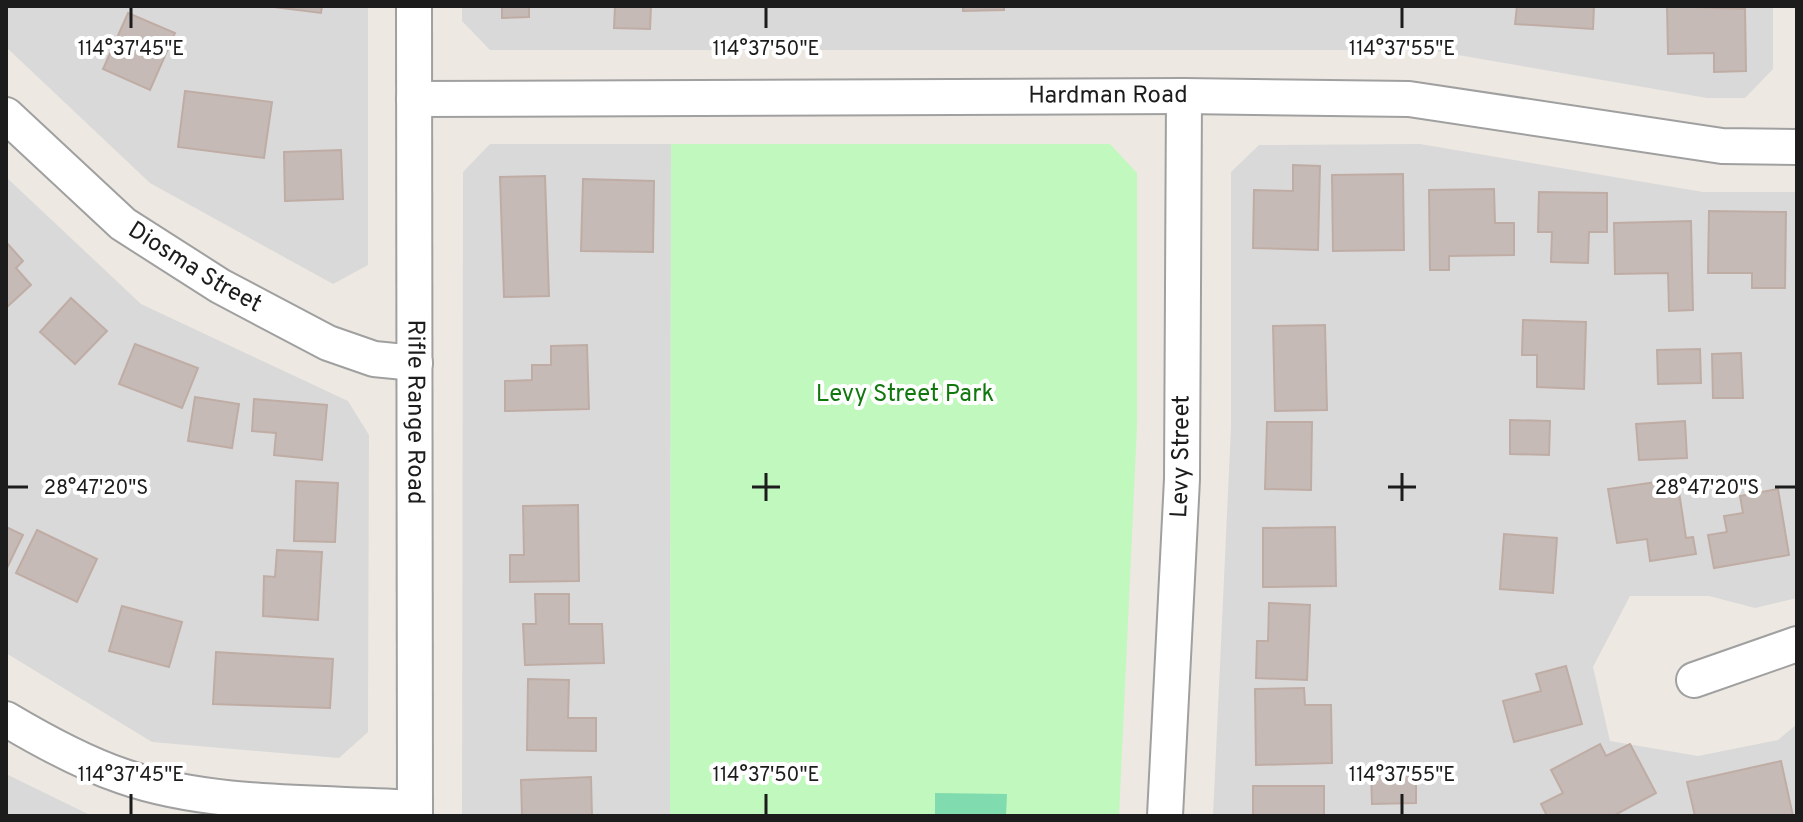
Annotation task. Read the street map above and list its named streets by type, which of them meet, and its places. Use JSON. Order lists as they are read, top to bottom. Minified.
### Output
{"streets":{"street":["Hardman Road","Diosma Street","Rifle Range Road","Levy Street"]},"crossings":[["Hardman Road","Rifle Range Road"],["Hardman Road","Levy Street"],["Diosma Street","Rifle Range Road"]],"parks":["Levy Street Park"],"coordinates":["114°37'45\"E","114°37'50\"E","114°37'55\"E","28°47'20\"S"]}
